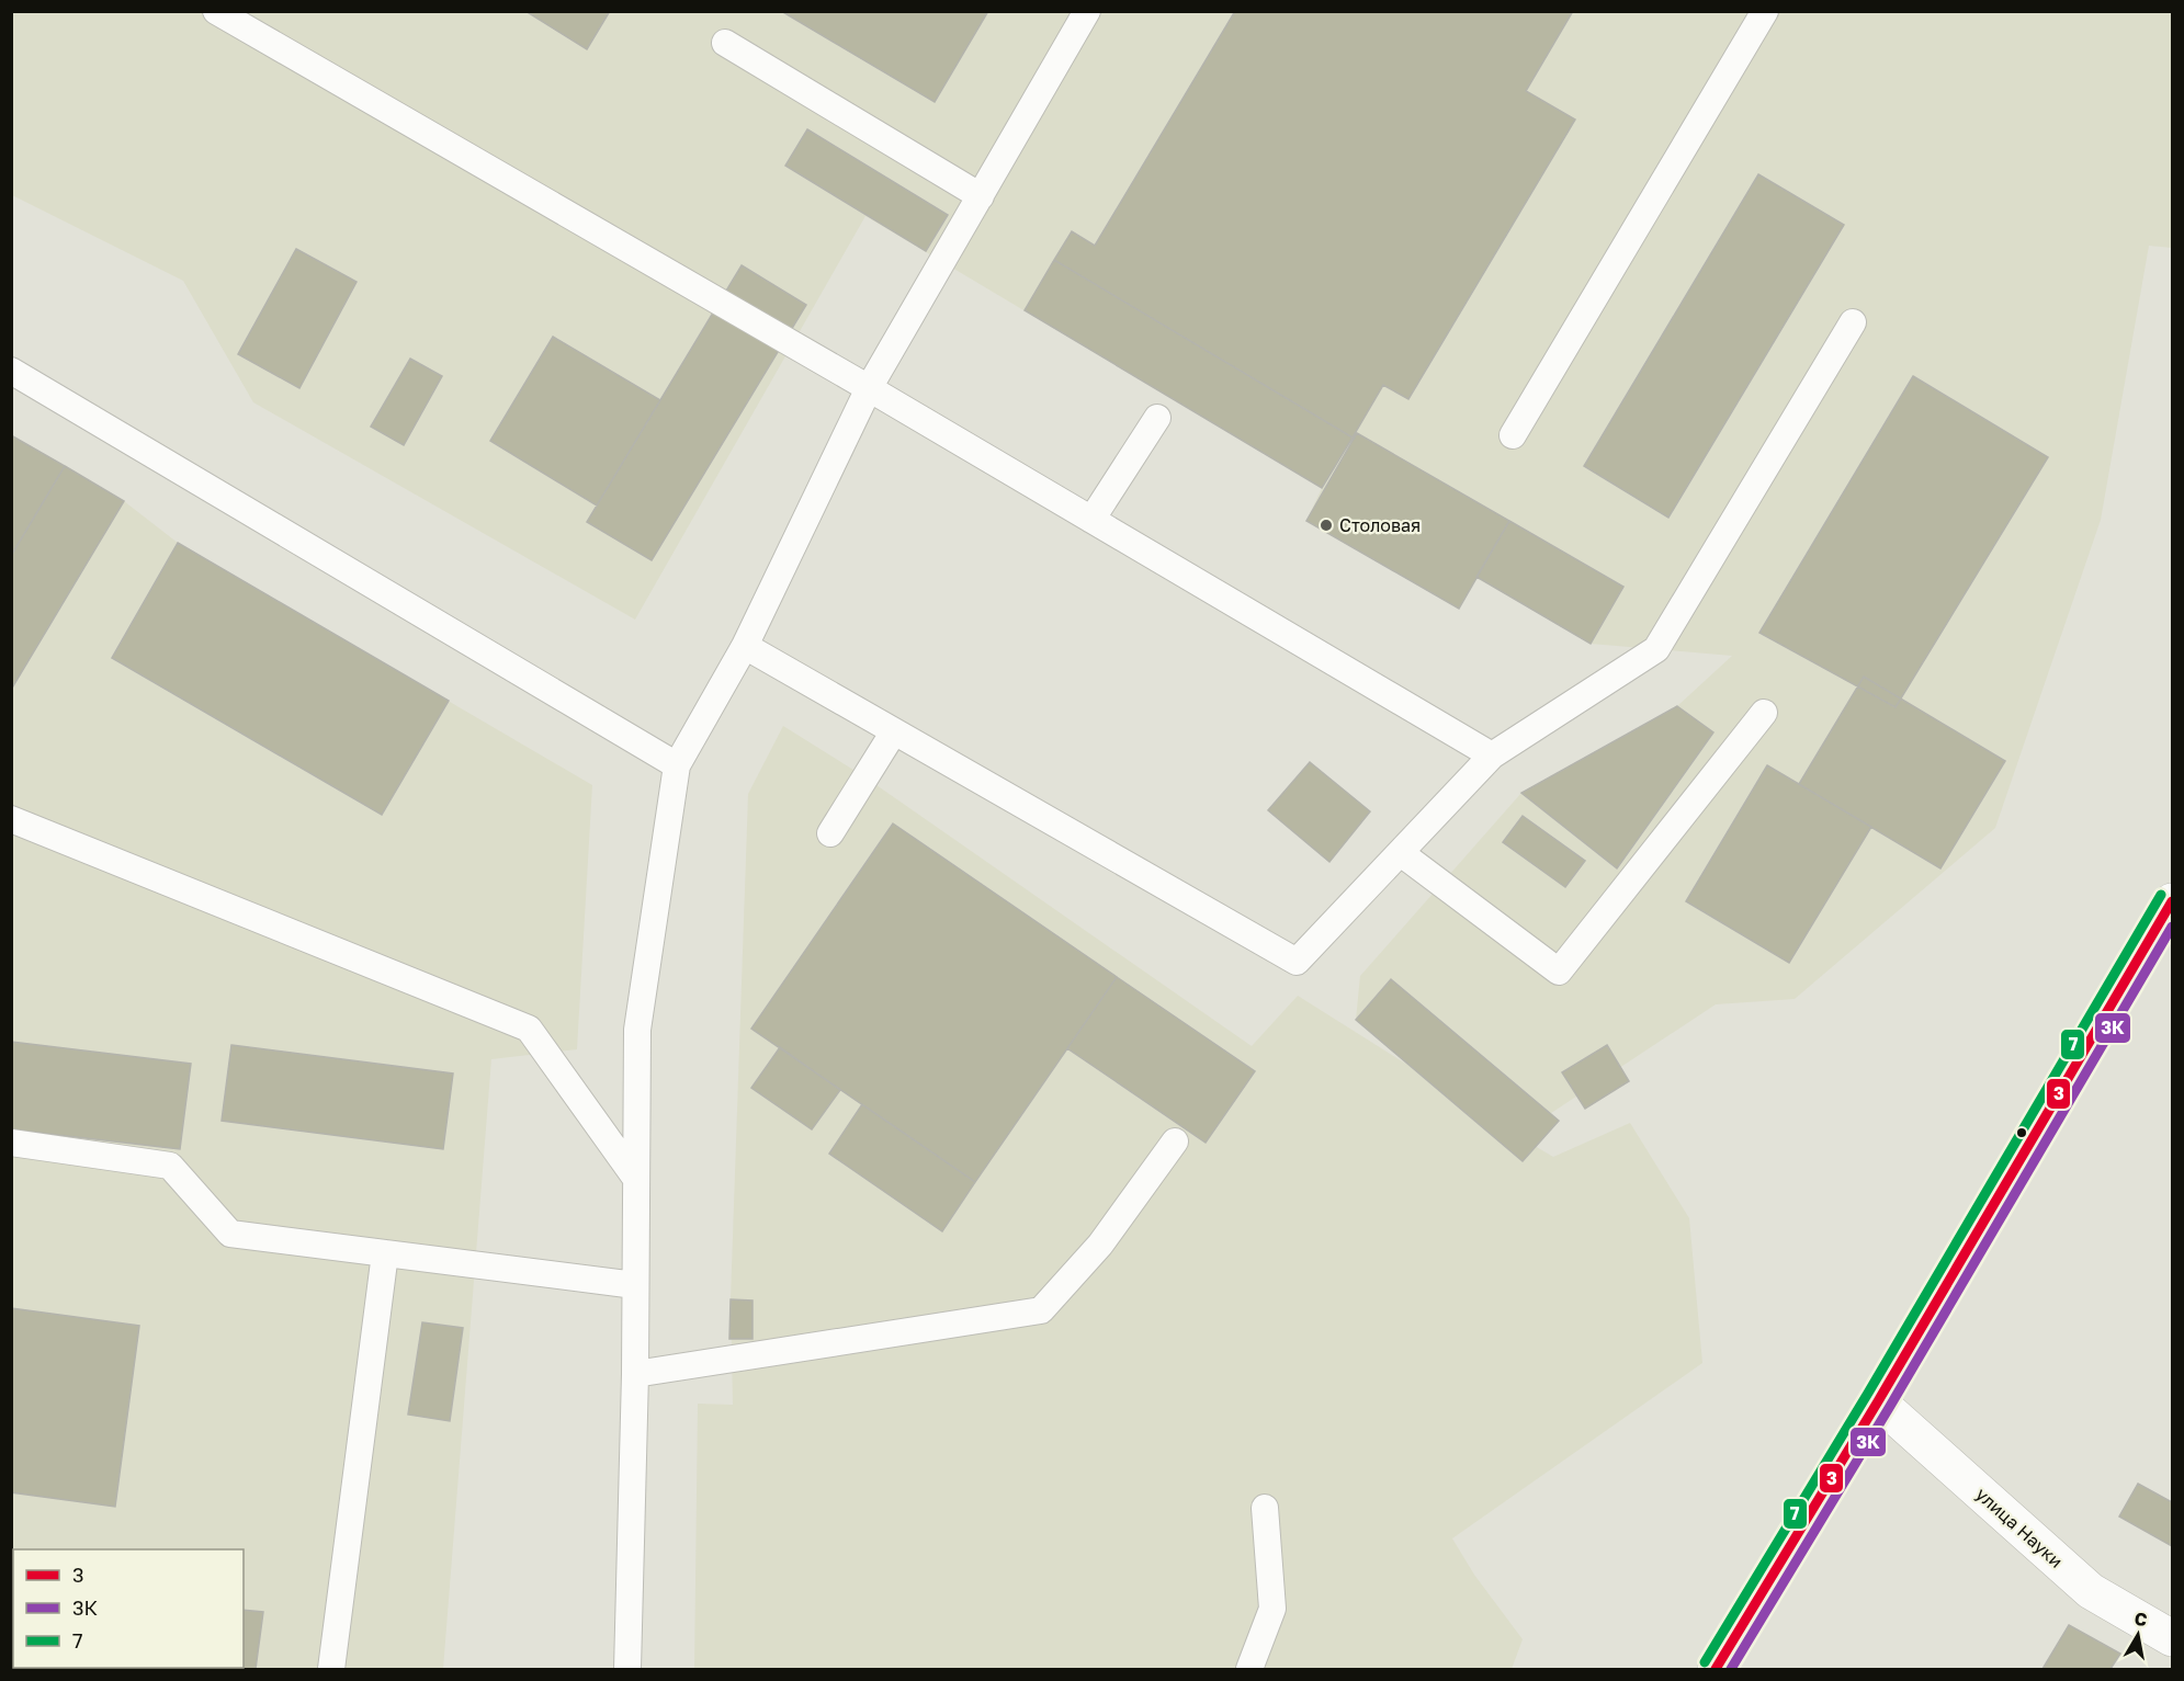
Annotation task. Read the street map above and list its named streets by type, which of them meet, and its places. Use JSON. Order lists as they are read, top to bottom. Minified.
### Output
{"streets":{"main road":["улица Науки"]},"places":["Столовая"],"lines":["transit line 7","transit line 3","transit line 3К"],"legend":["3","3К","7"],"north":"top"}
